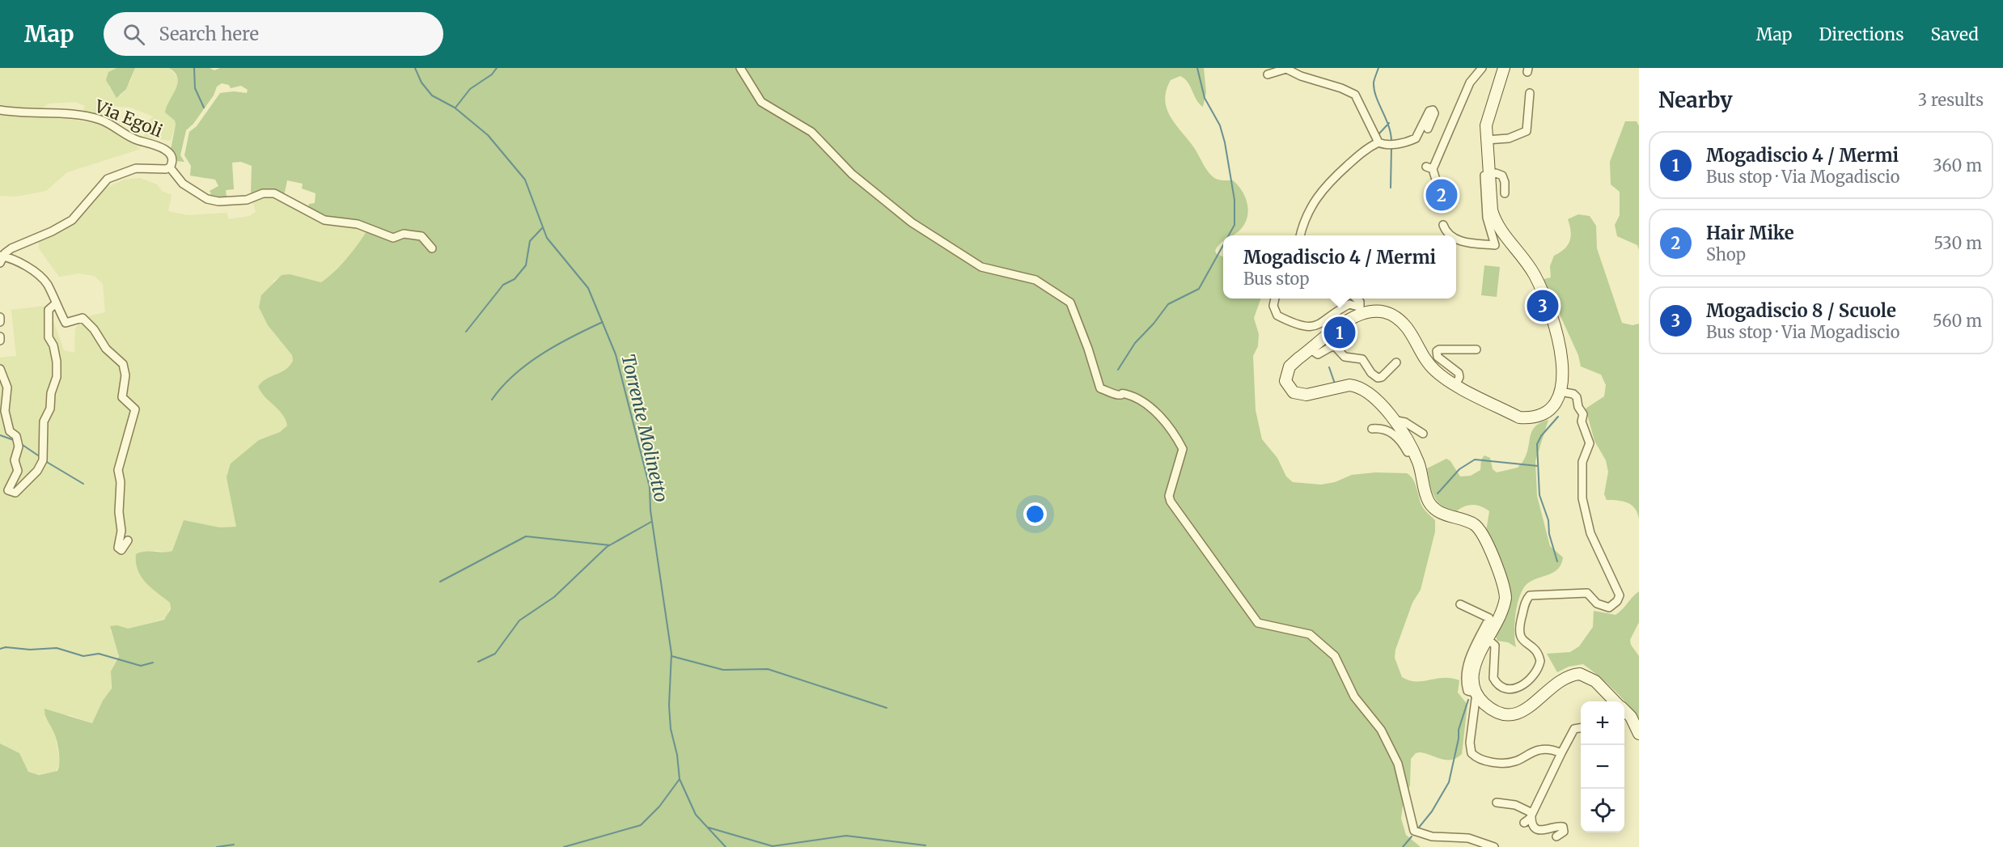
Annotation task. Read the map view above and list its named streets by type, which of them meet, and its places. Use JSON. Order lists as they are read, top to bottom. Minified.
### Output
{"streets":{"street":["Via Egoli"]},"water":["Torrente Molinetto"],"page":{"header":"Map","search":"Search here","nav":["Map","Directions","Saved"],"heading":["Nearby","3 results"],"list":[{"mark":"1","name":"Mogadiscio 4 / Mermi","note":"Bus stop · Via Mogadiscio","value":"360 m"},{"mark":"2","name":"Hair Mike","note":"Shop","value":"530 m"},{"mark":"3","name":"Mogadiscio 8 / Scuole","note":"Bus stop · Via Mogadiscio","value":"560 m"}],"pins":["2","3","1"],"popup":["Mogadiscio 4 / Mermi","Bus stop"],"map_buttons":["+","−"]}}
